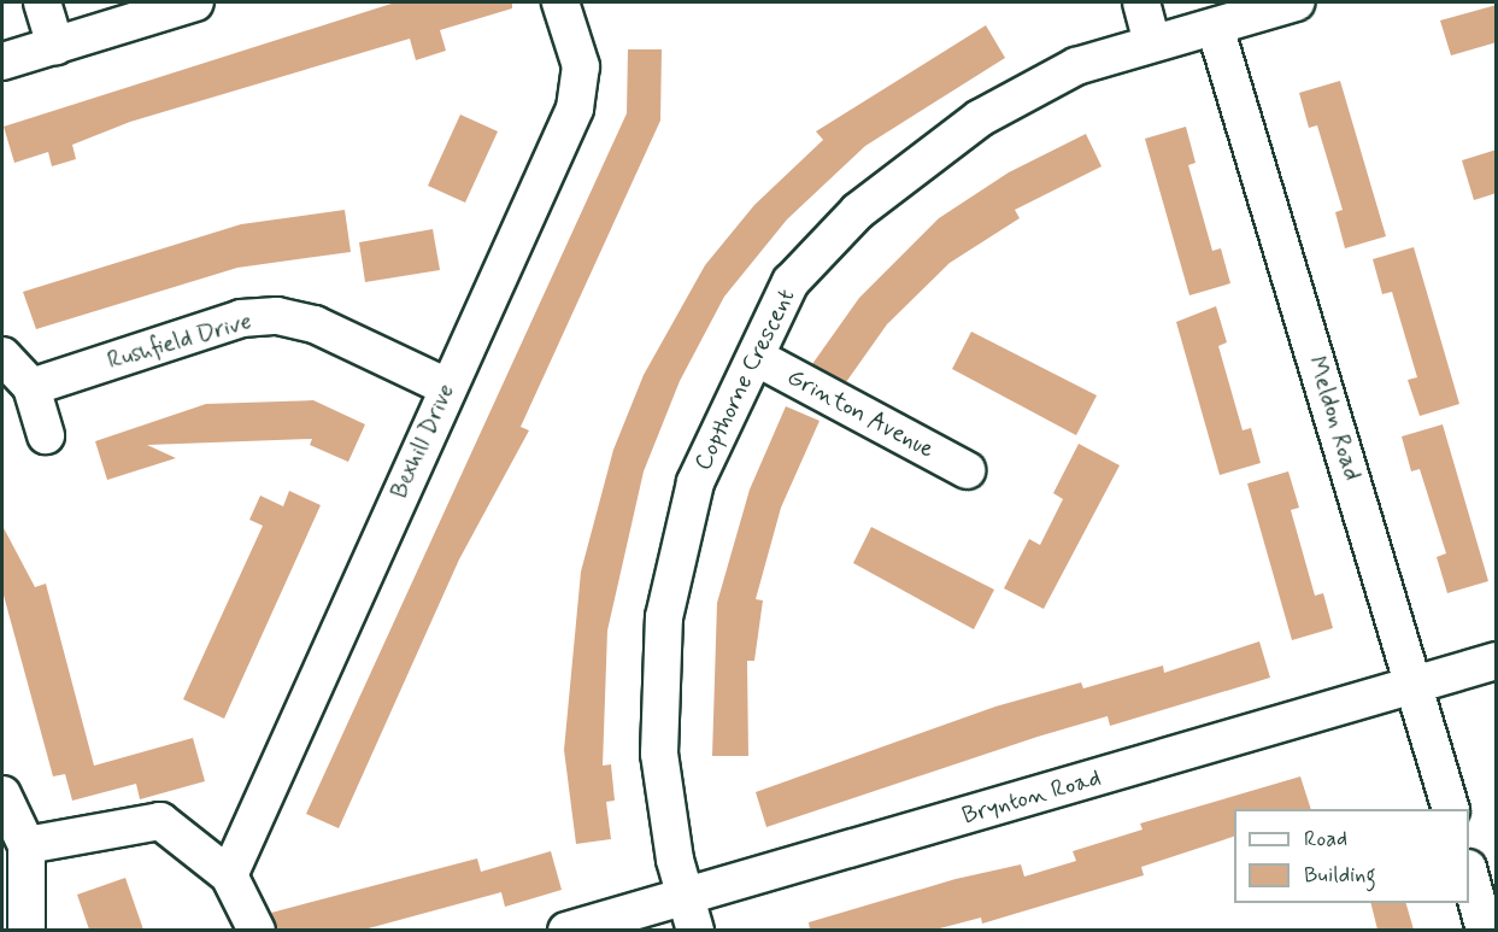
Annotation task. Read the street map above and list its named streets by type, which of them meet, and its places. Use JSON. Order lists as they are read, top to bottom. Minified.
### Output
{"streets":{"street":["Rushfield Drive","Copthorne Crescent","Grinton Avenue","Meldon Road","Bexhill Drive","Brynton Road"]},"crossings":[["Rushfield Drive","Bexhill Drive"],["Copthorne Crescent","Grinton Avenue"],["Copthorne Crescent","Meldon Road"],["Copthorne Crescent","Brynton Road"],["Meldon Road","Brynton Road"]],"legend":["Road","Building"]}
